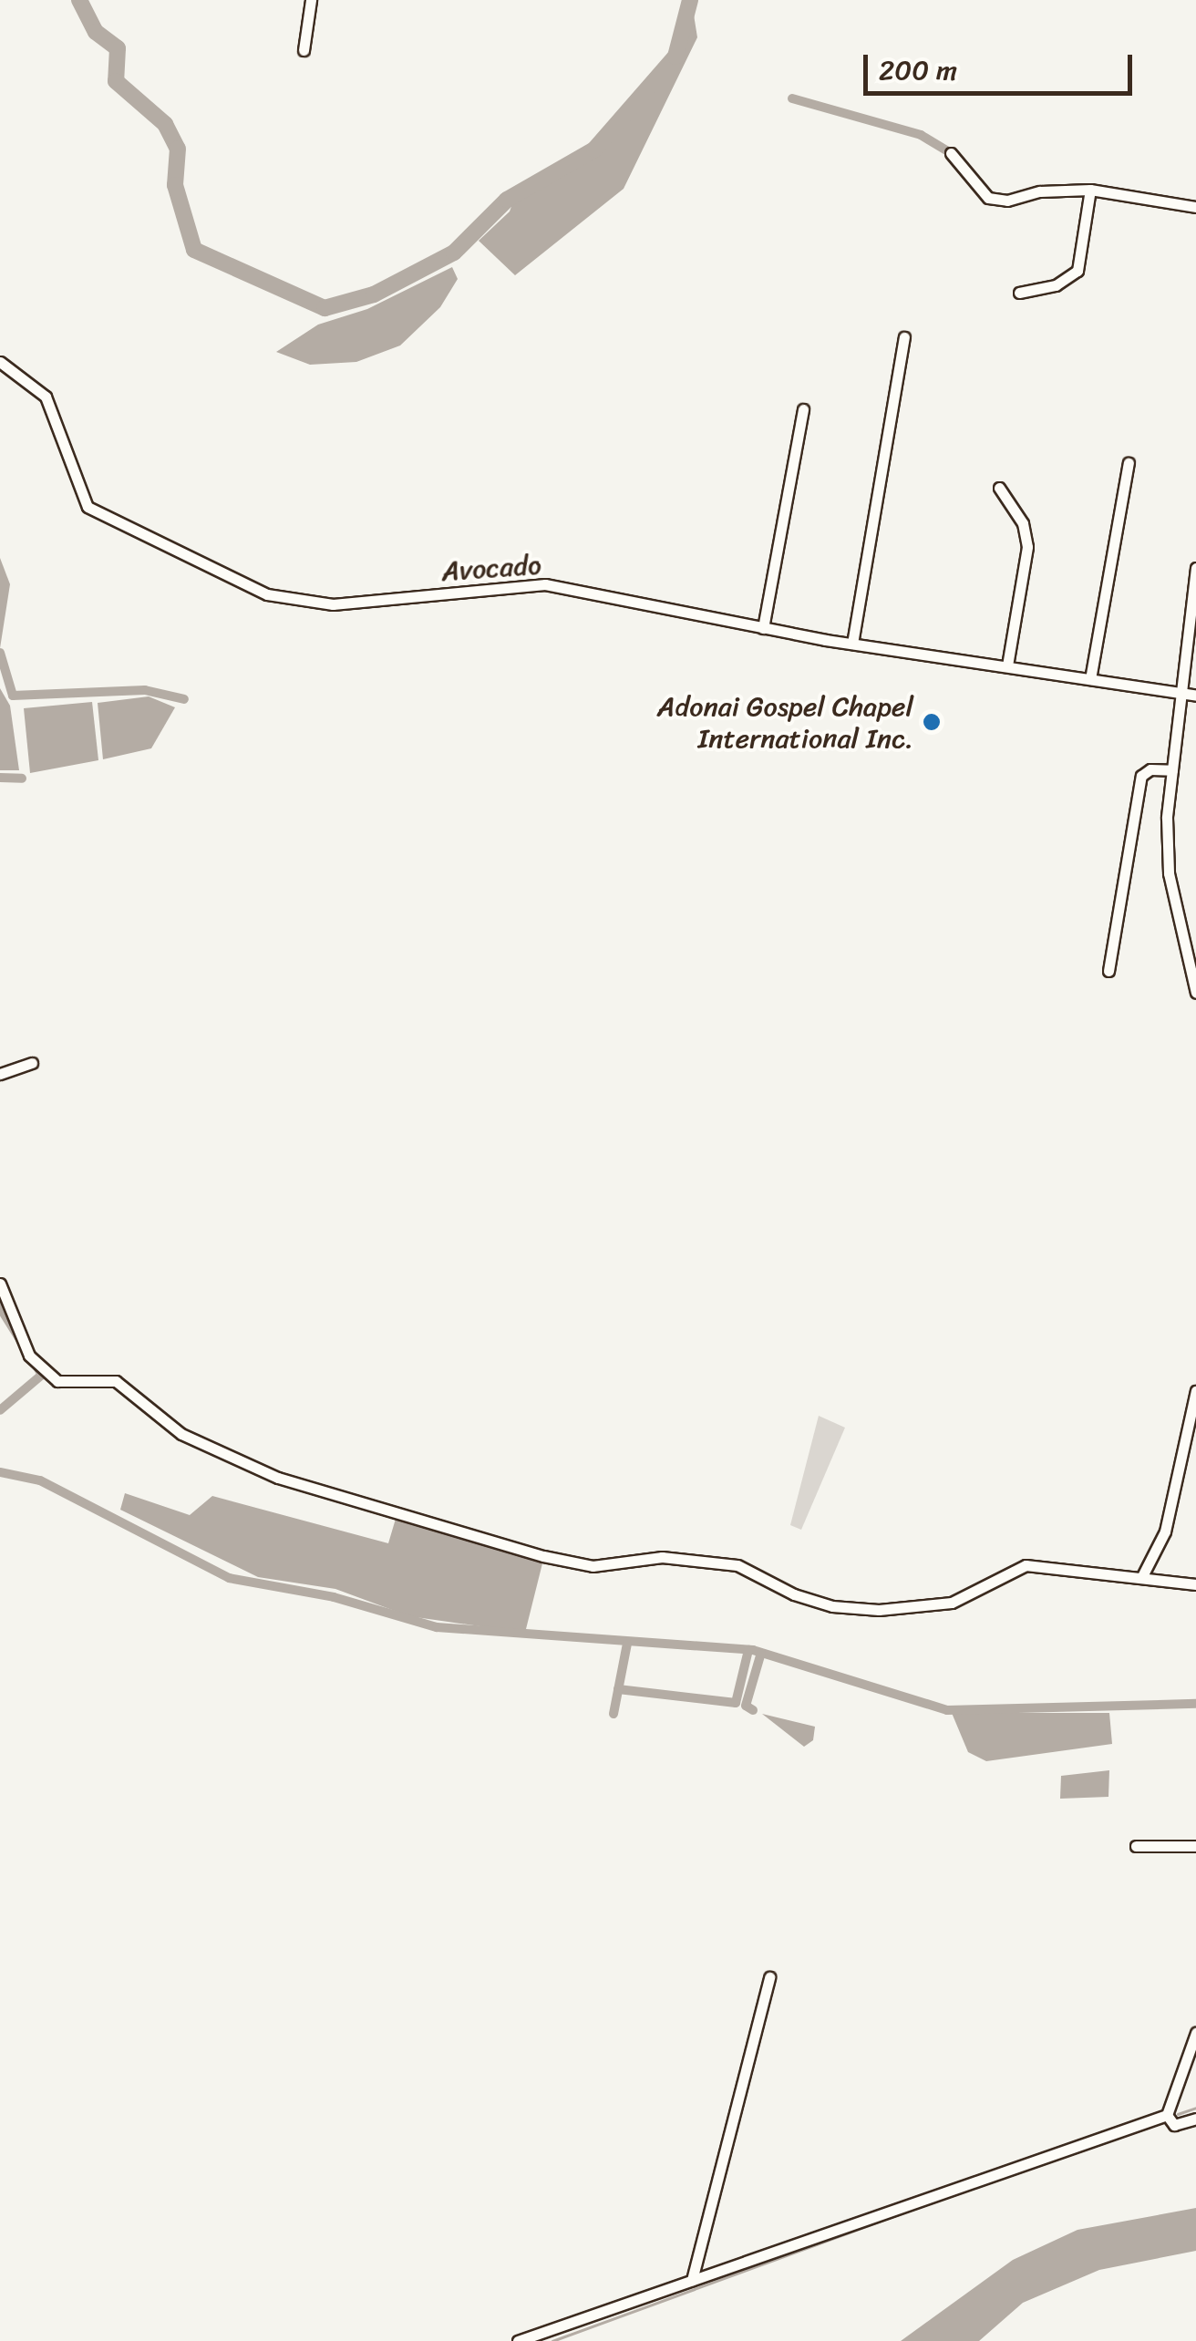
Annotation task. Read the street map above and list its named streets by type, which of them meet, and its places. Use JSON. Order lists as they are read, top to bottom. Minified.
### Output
{"streets":{"street":["Avocado"]},"places":["Adonai Gospel Chapel International Inc."],"scale_bar":"200 m"}
